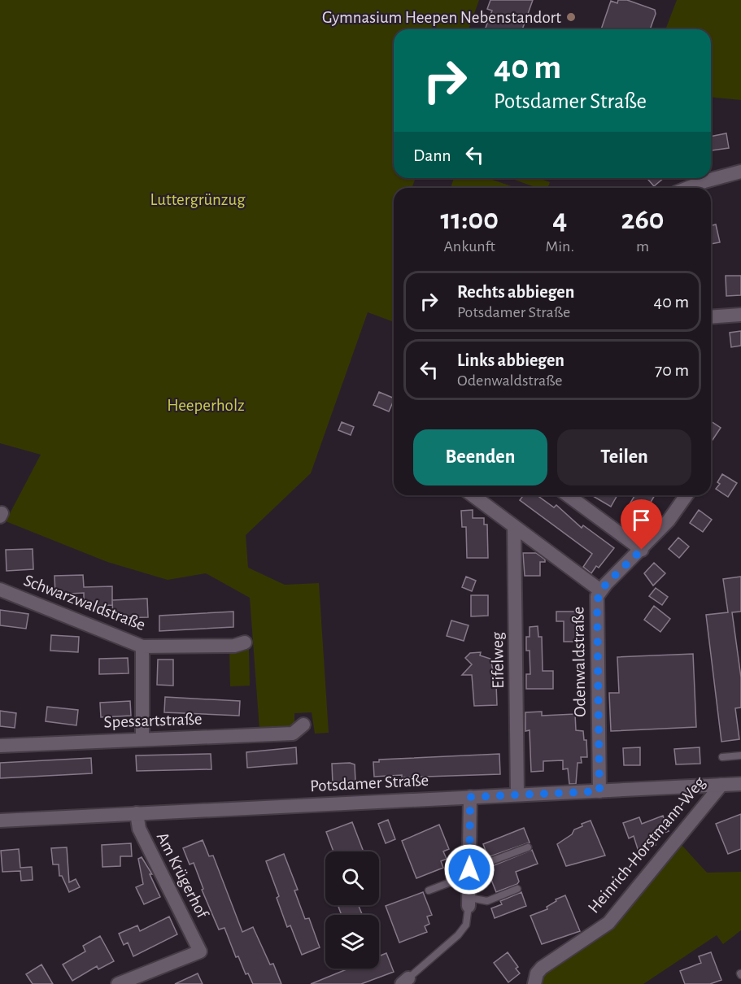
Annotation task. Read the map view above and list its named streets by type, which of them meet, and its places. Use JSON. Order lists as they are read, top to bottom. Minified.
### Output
{"streets":{"street":["Schwarzwaldstraße","Eifelweg","Odenwaldstraße","Spessartstraße","Potsdamer Straße","Heinrich-Horstmann-Weg","Am Krügerhof"]},"crossings":[["Eifelweg","Potsdamer Straße"],["Odenwaldstraße","Potsdamer Straße"],["Potsdamer Straße","Heinrich-Horstmann-Weg"],["Potsdamer Straße","Am Krügerhof"]],"parks":["Luttergrünzug","Heeperholz"],"places":["Gymnasium Heepen Nebenstandort"],"page":{"turn":["40 m","Potsdamer Straße"],"then":"Dann","eta":["11:00","Ankunft","4","Min.","260","m"],"list":[{"name":"Rechts abbiegen","note":"Potsdamer Straße","value":"40 m"},{"name":"Links abbiegen","note":"Odenwaldstraße","value":"70 m"}],"buttons":["Beenden","Teilen"]}}
